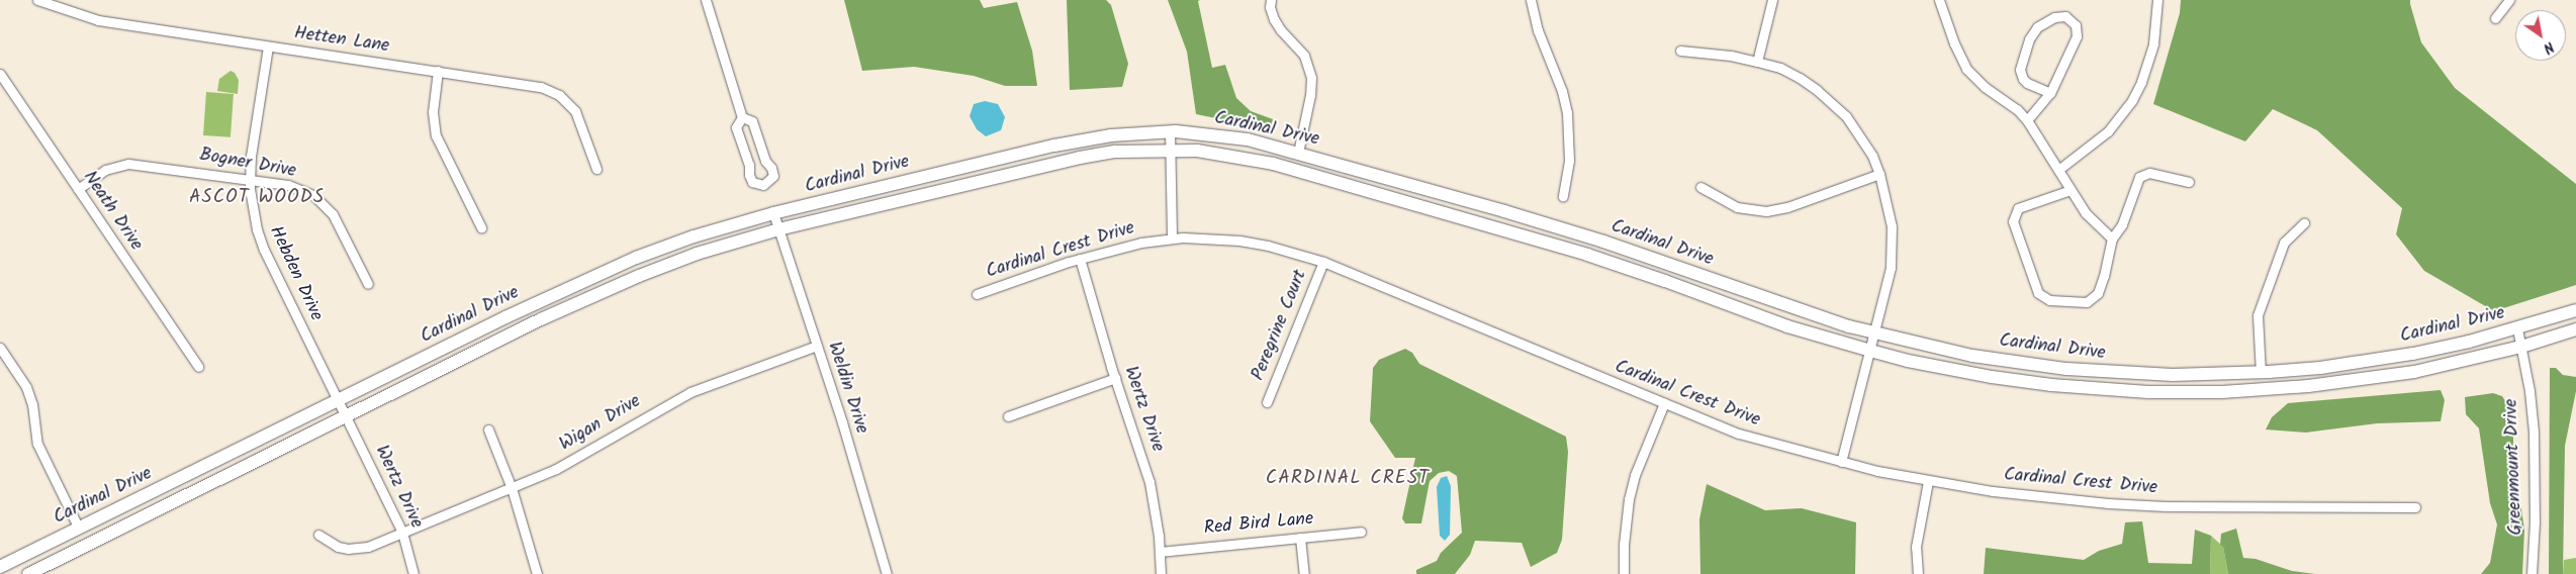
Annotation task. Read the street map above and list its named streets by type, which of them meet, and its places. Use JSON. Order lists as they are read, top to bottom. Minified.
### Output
{"streets":{"main road":["Cardinal Drive"],"street":["Hetten Lane","Bogner Drive","Neath Drive","Cardinal Crest Drive","Hebden Drive","Peregrine Court","Weldin Drive","Wertz Drive","Wigan Drive","Greenmount Drive","Red Bird Lane"]},"crossings":[["Hetten Lane","Hebden Drive"],["Cardinal Drive","Hebden Drive"],["Cardinal Drive","Weldin Drive"],["Cardinal Drive","Wertz Drive"],["Cardinal Drive","Greenmount Drive"],["Bogner Drive","Neath Drive"],["Bogner Drive","Hebden Drive"],["Cardinal Crest Drive","Peregrine Court"],["Cardinal Crest Drive","Wertz Drive"],["Hebden Drive","Wertz Drive"],["Weldin Drive","Wigan Drive"],["Wertz Drive","Wigan Drive"],["Wertz Drive","Red Bird Lane"]],"districts":["ASCOT WOODS","CARDINAL CREST"],"north":"bottom right"}
